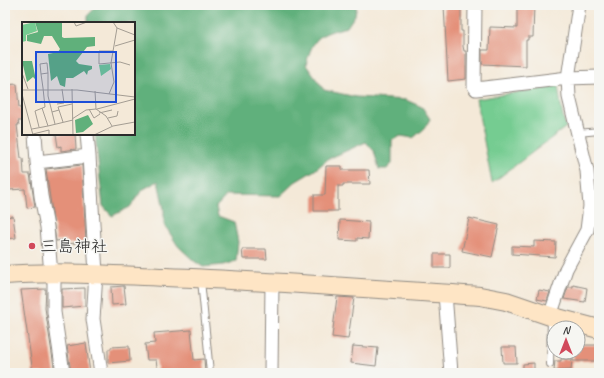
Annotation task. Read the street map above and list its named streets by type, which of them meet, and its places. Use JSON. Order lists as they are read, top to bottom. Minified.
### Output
{"places":["三島神社"],"north":"top"}
